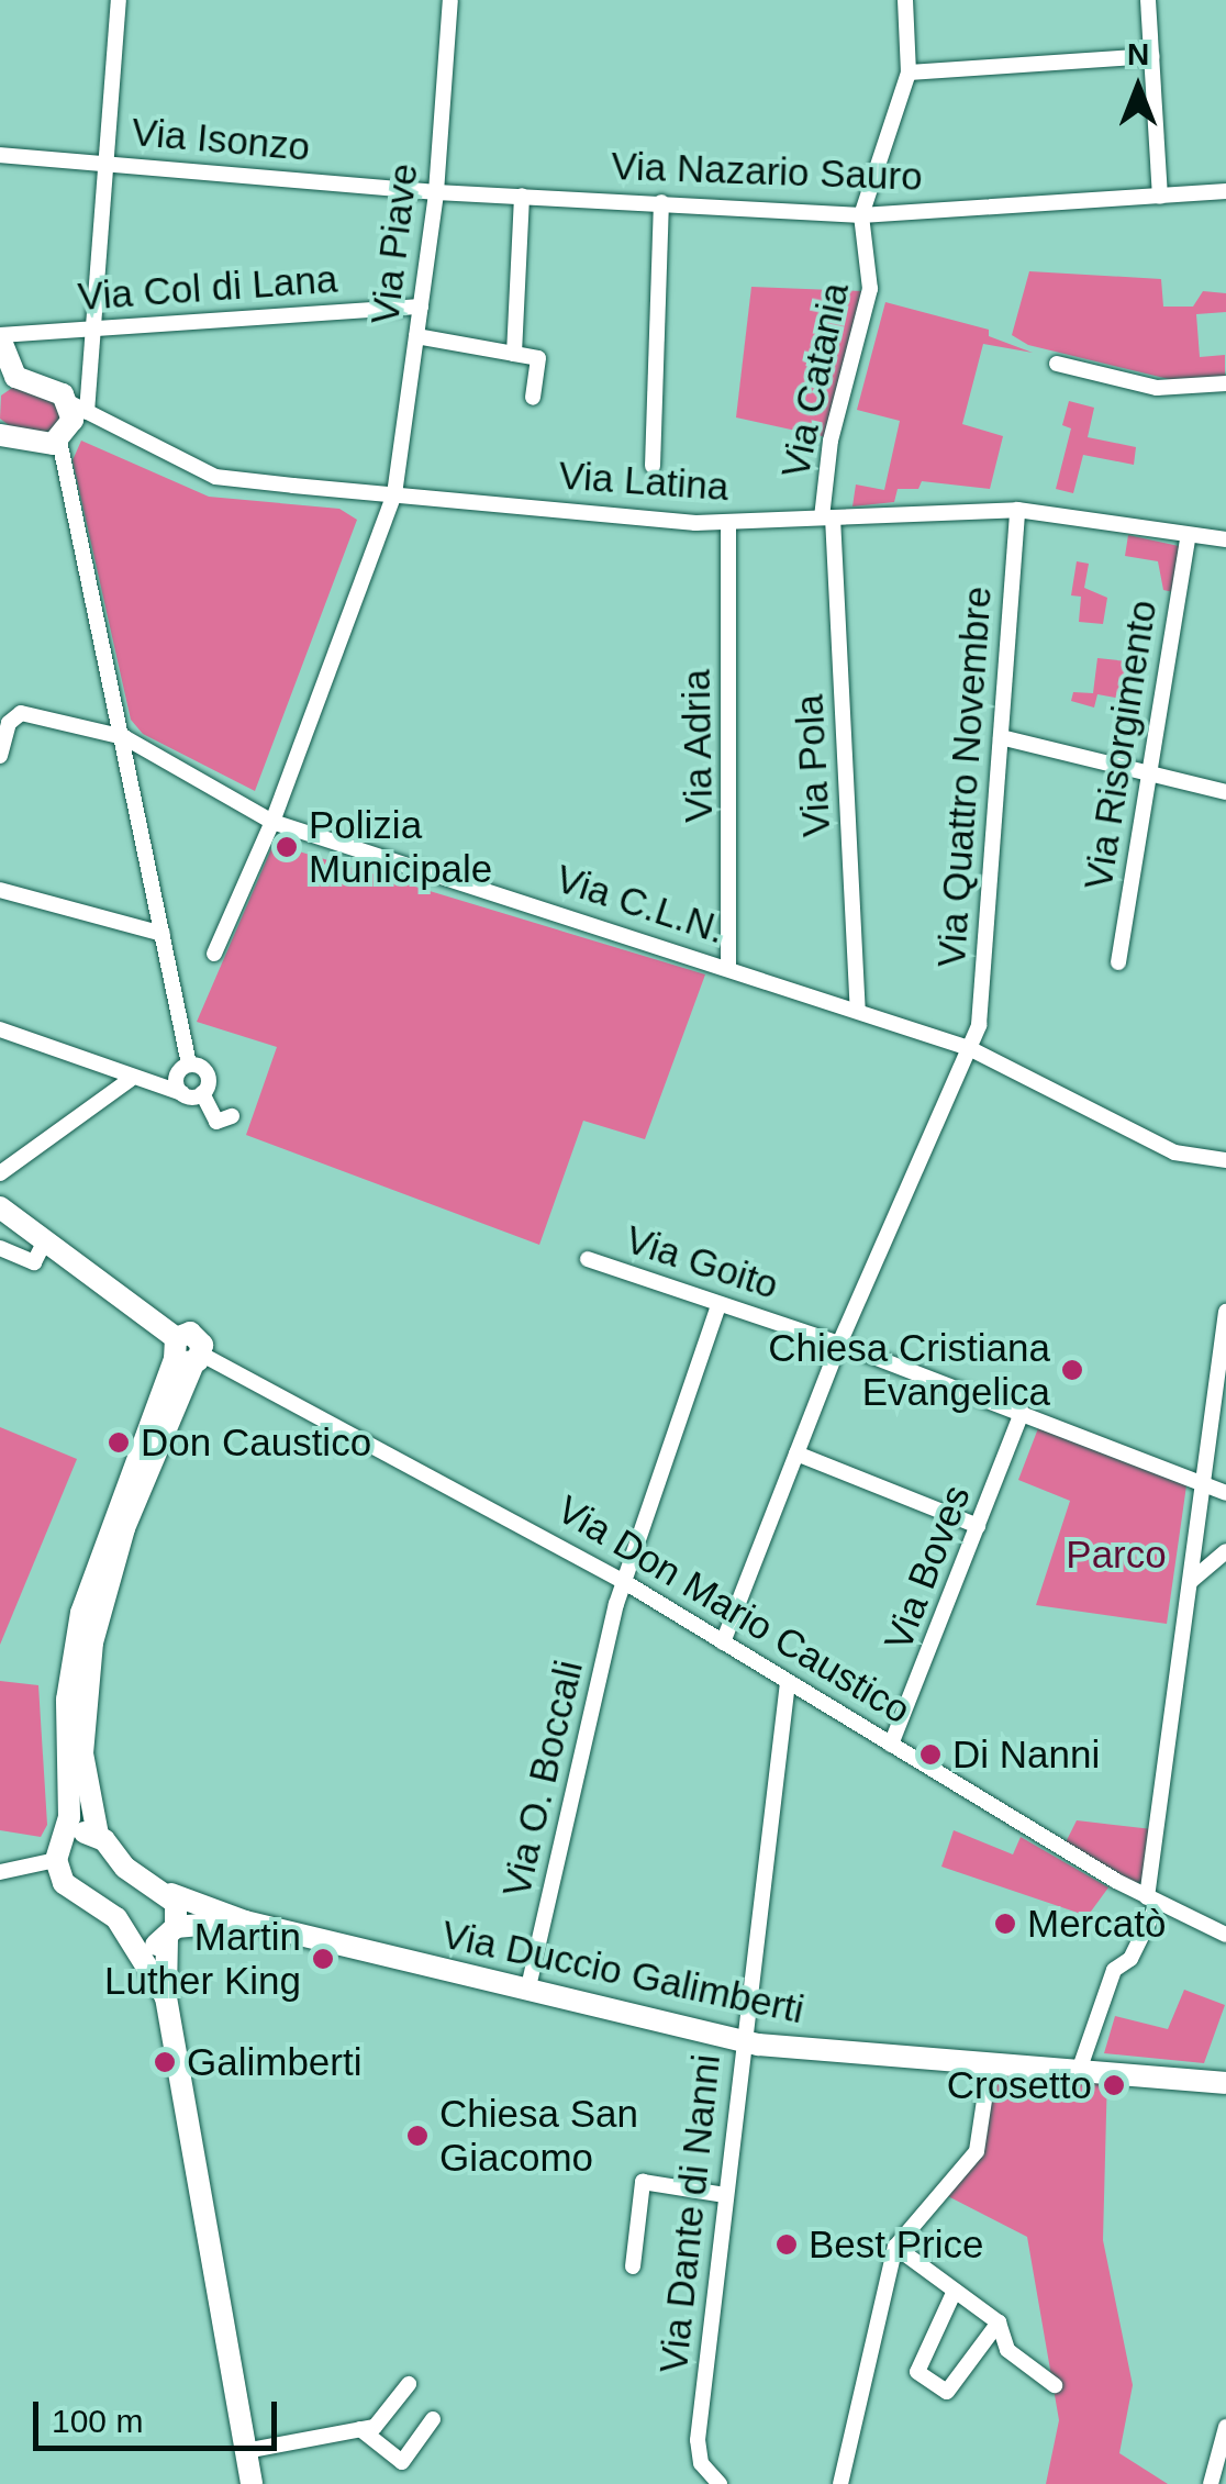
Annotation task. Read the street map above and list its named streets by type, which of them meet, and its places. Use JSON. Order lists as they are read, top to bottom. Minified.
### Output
{"streets":{"street":["Via Isonzo","Via Nazario Sauro","Via Piave","Via Col di Lana","Via Catania","Via Latina","Via Risorgimento","Via Adria","Via Pola","Via Quattro Novembre","Via C.L.N.","Via Goito","Via Boves","Via Don Mario Caustico","Via O. Boccali","Via Duccio Galimberti","Via Dante di Nanni"]},"crossings":[["Via Isonzo","Via Nazario Sauro"],["Via Isonzo","Via Piave"],["Via Nazario Sauro","Via Piave"],["Via Nazario Sauro","Via Catania"],["Via Piave","Via Col di Lana"],["Via Piave","Via Latina"],["Via Piave","Via C.L.N."],["Via Catania","Via Latina"],["Via Catania","Via Pola"],["Via Latina","Via Risorgimento"],["Via Latina","Via Adria"],["Via Latina","Via Pola"],["Via Latina","Via Quattro Novembre"],["Via Adria","Via C.L.N."],["Via Pola","Via C.L.N."],["Via Quattro Novembre","Via C.L.N."],["Via Quattro Novembre","Via Goito"],["Via Quattro Novembre","Via Don Mario Caustico"],["Via Goito","Via Boves"],["Via Goito","Via O. Boccali"],["Via Boves","Via Don Mario Caustico"],["Via Don Mario Caustico","Via O. Boccali"],["Via Don Mario Caustico","Via Dante di Nanni"],["Via O. Boccali","Via Duccio Galimberti"],["Via Duccio Galimberti","Via Dante di Nanni"]],"parks":["Parco"],"places":["Polizia Municipale","Chiesa Cristiana Evangelica","Don Caustico","Di Nanni","Mercatò","Martin Luther King","Galimberti","Crosetto","Chiesa San Giacomo","Best Price"],"scale_bar":"100 m","north":"top"}
